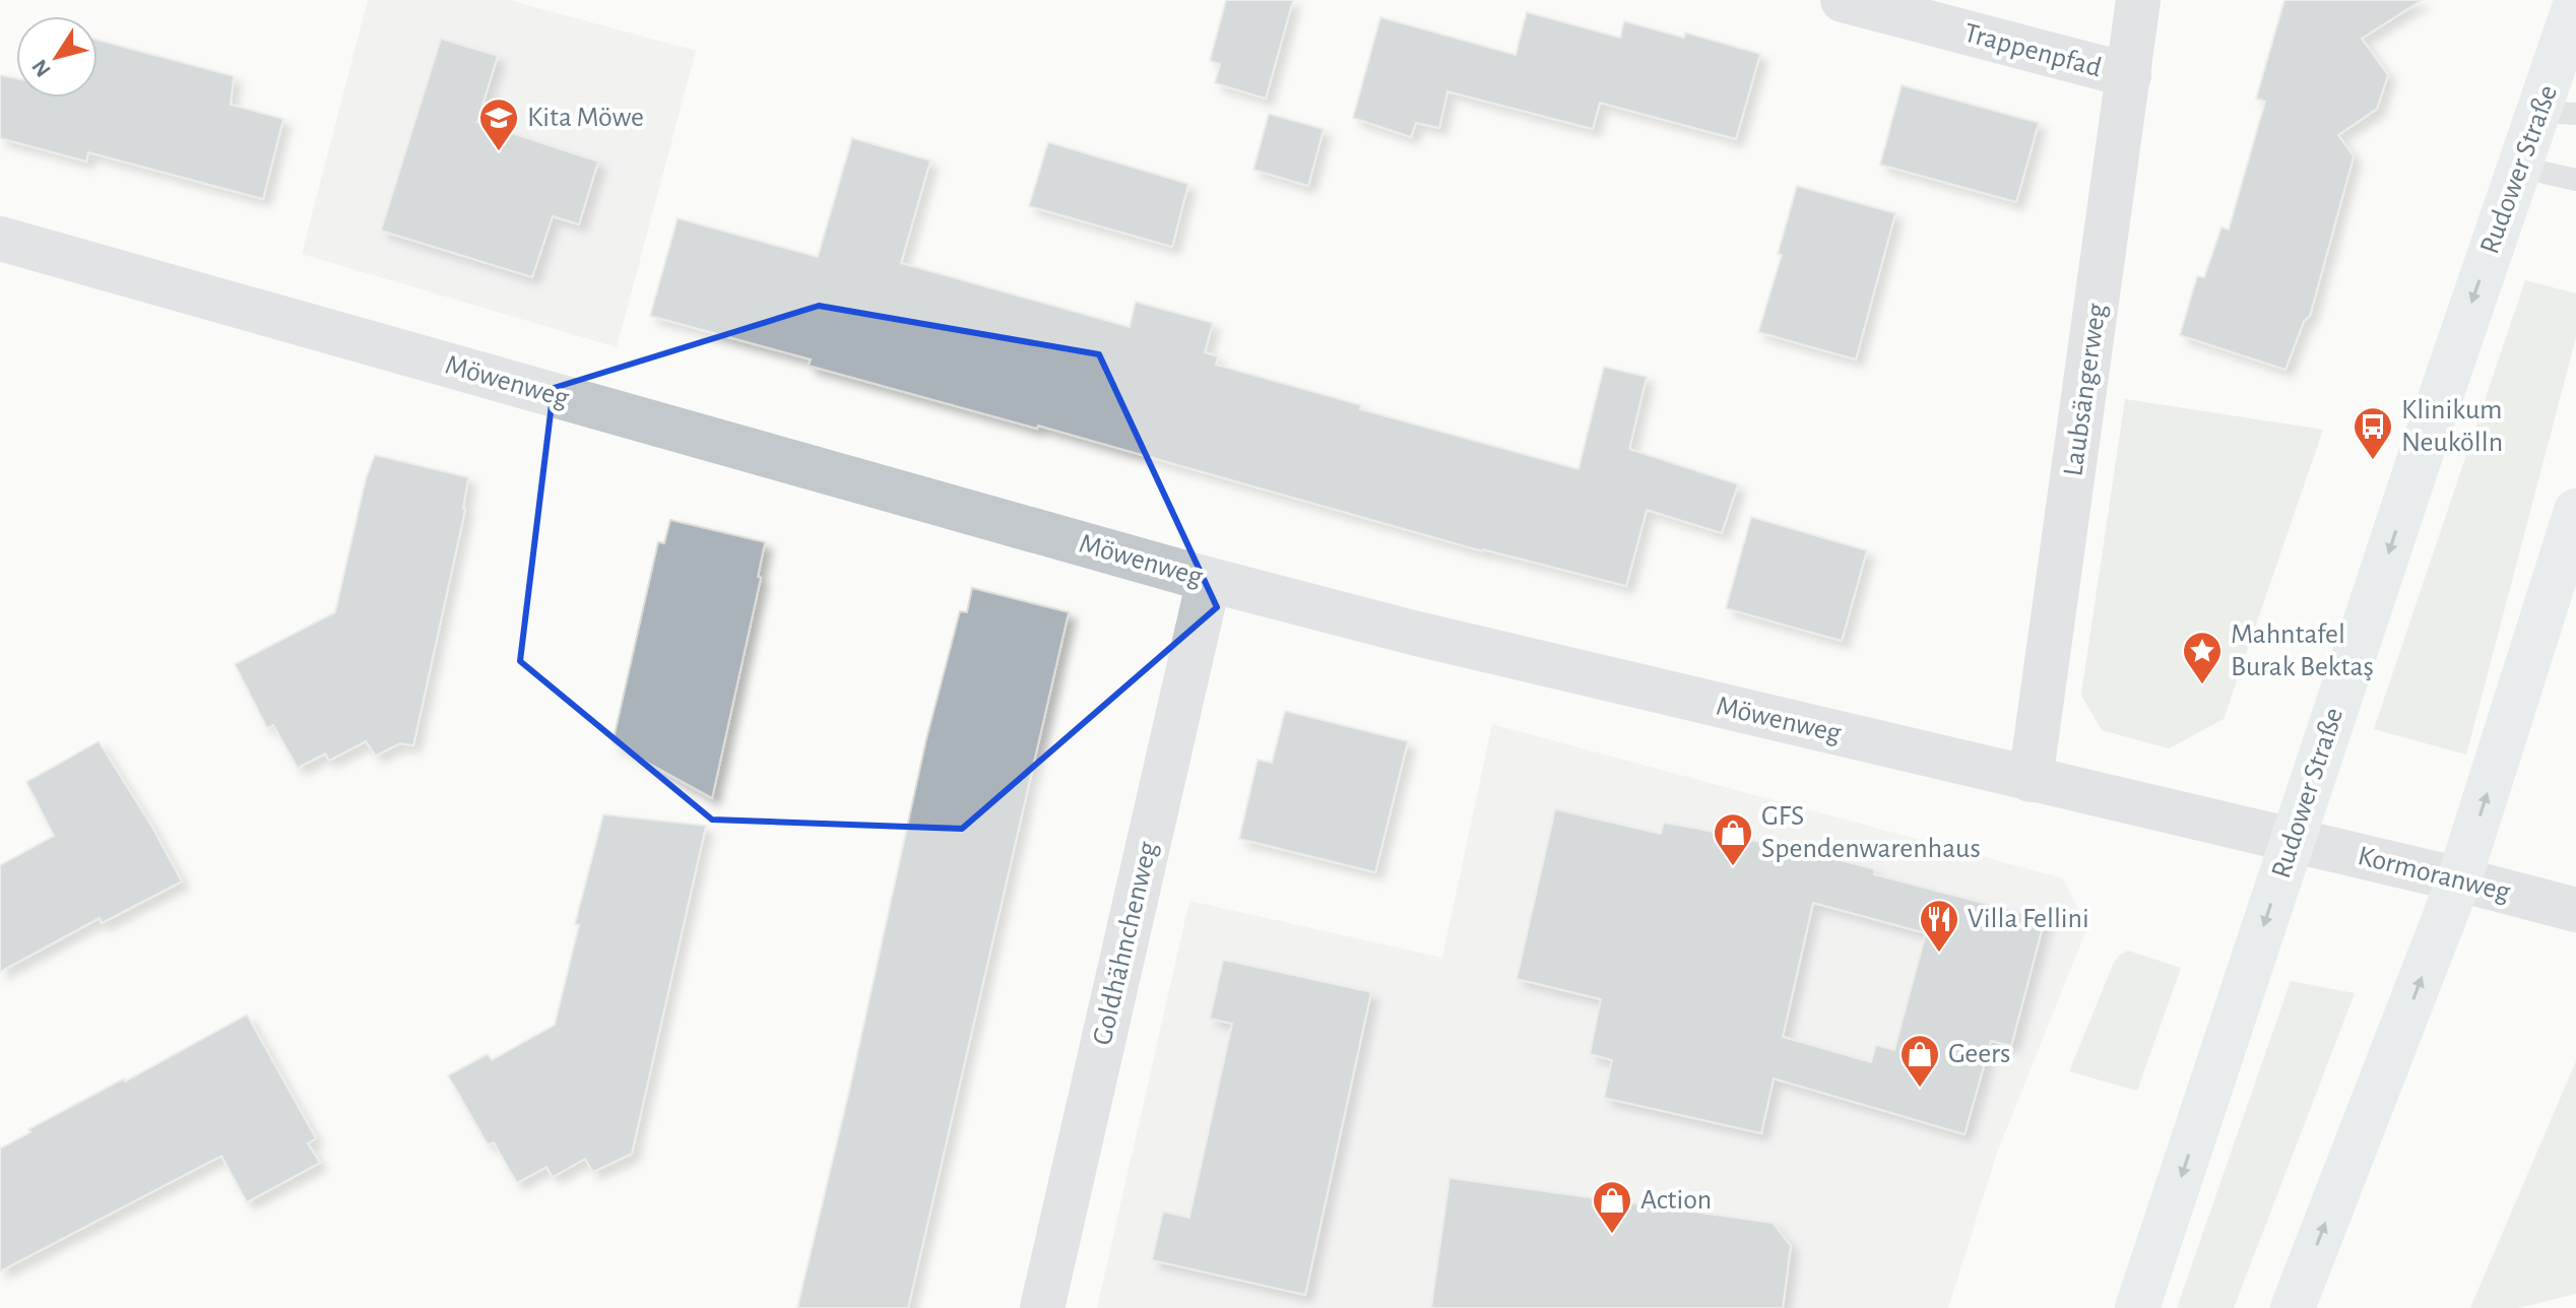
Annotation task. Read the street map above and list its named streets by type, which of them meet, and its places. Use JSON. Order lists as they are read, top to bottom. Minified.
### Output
{"streets":{"main road":["Rudower Straße"],"street":["Trappenpfad","Möwenweg","Laubsängerweg","Kormoranweg","Goldhähnchenweg"]},"crossings":[["Trappenpfad","Laubsängerweg"],["Rudower Straße","Möwenweg"],["Rudower Straße","Kormoranweg"],["Möwenweg","Laubsängerweg"],["Möwenweg","Kormoranweg"],["Möwenweg","Goldhähnchenweg"]],"places":{"school or university":["Kita Möwe"],"bus stop":["Klinikum Neukölln"],"place":["Mahntafel Burak Bektaş"],"shop":["GFS Spendenwarenhaus","Geers","Action"],"restaurant":["Villa Fellini"]},"north":"bottom left"}
